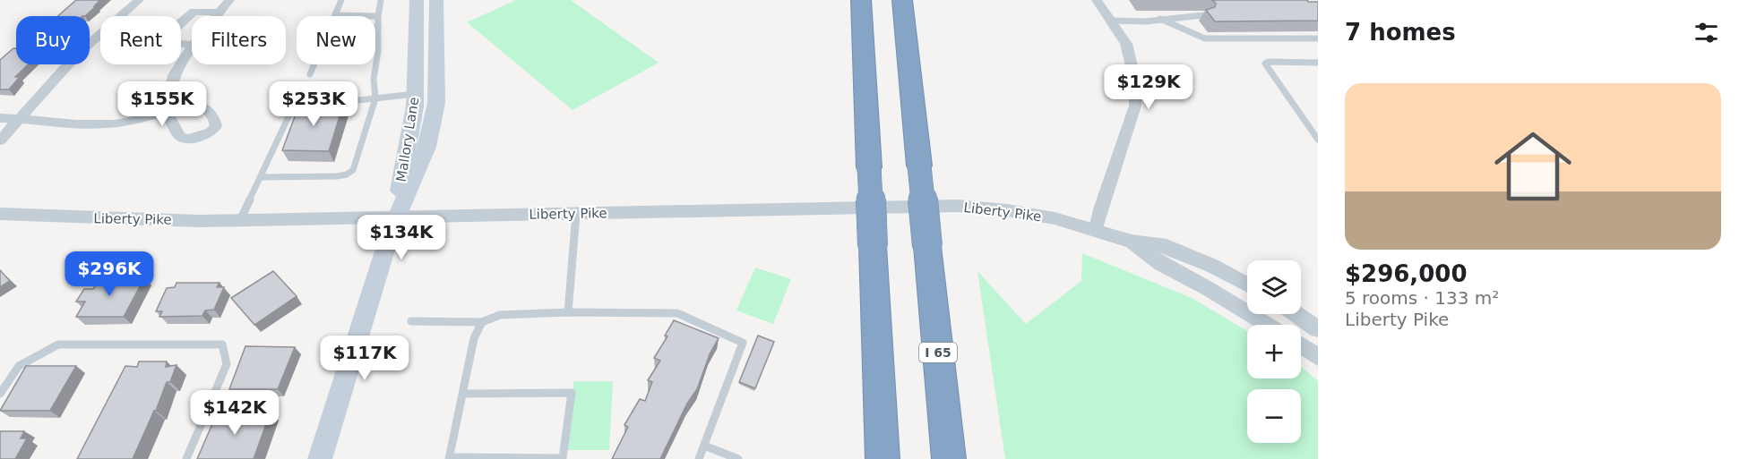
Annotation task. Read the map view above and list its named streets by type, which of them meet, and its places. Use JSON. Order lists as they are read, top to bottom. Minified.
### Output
{"streets":{"highway":["I 65"],"main road":["Mallory Lane"],"street":["Liberty Pike"]},"crossings":[["Mallory Lane","Liberty Pike"]],"page":{"heading":"7 homes","chip":["Buy","Rent","Filters","New"],"price":["$129K","$155K","$253K","$134K","$296K","$117K","$142K"],"list":[{"name":"$296,000","note":"5 rooms · 133 m² · Liberty Pike"}],"map_buttons":["+","−"]}}
